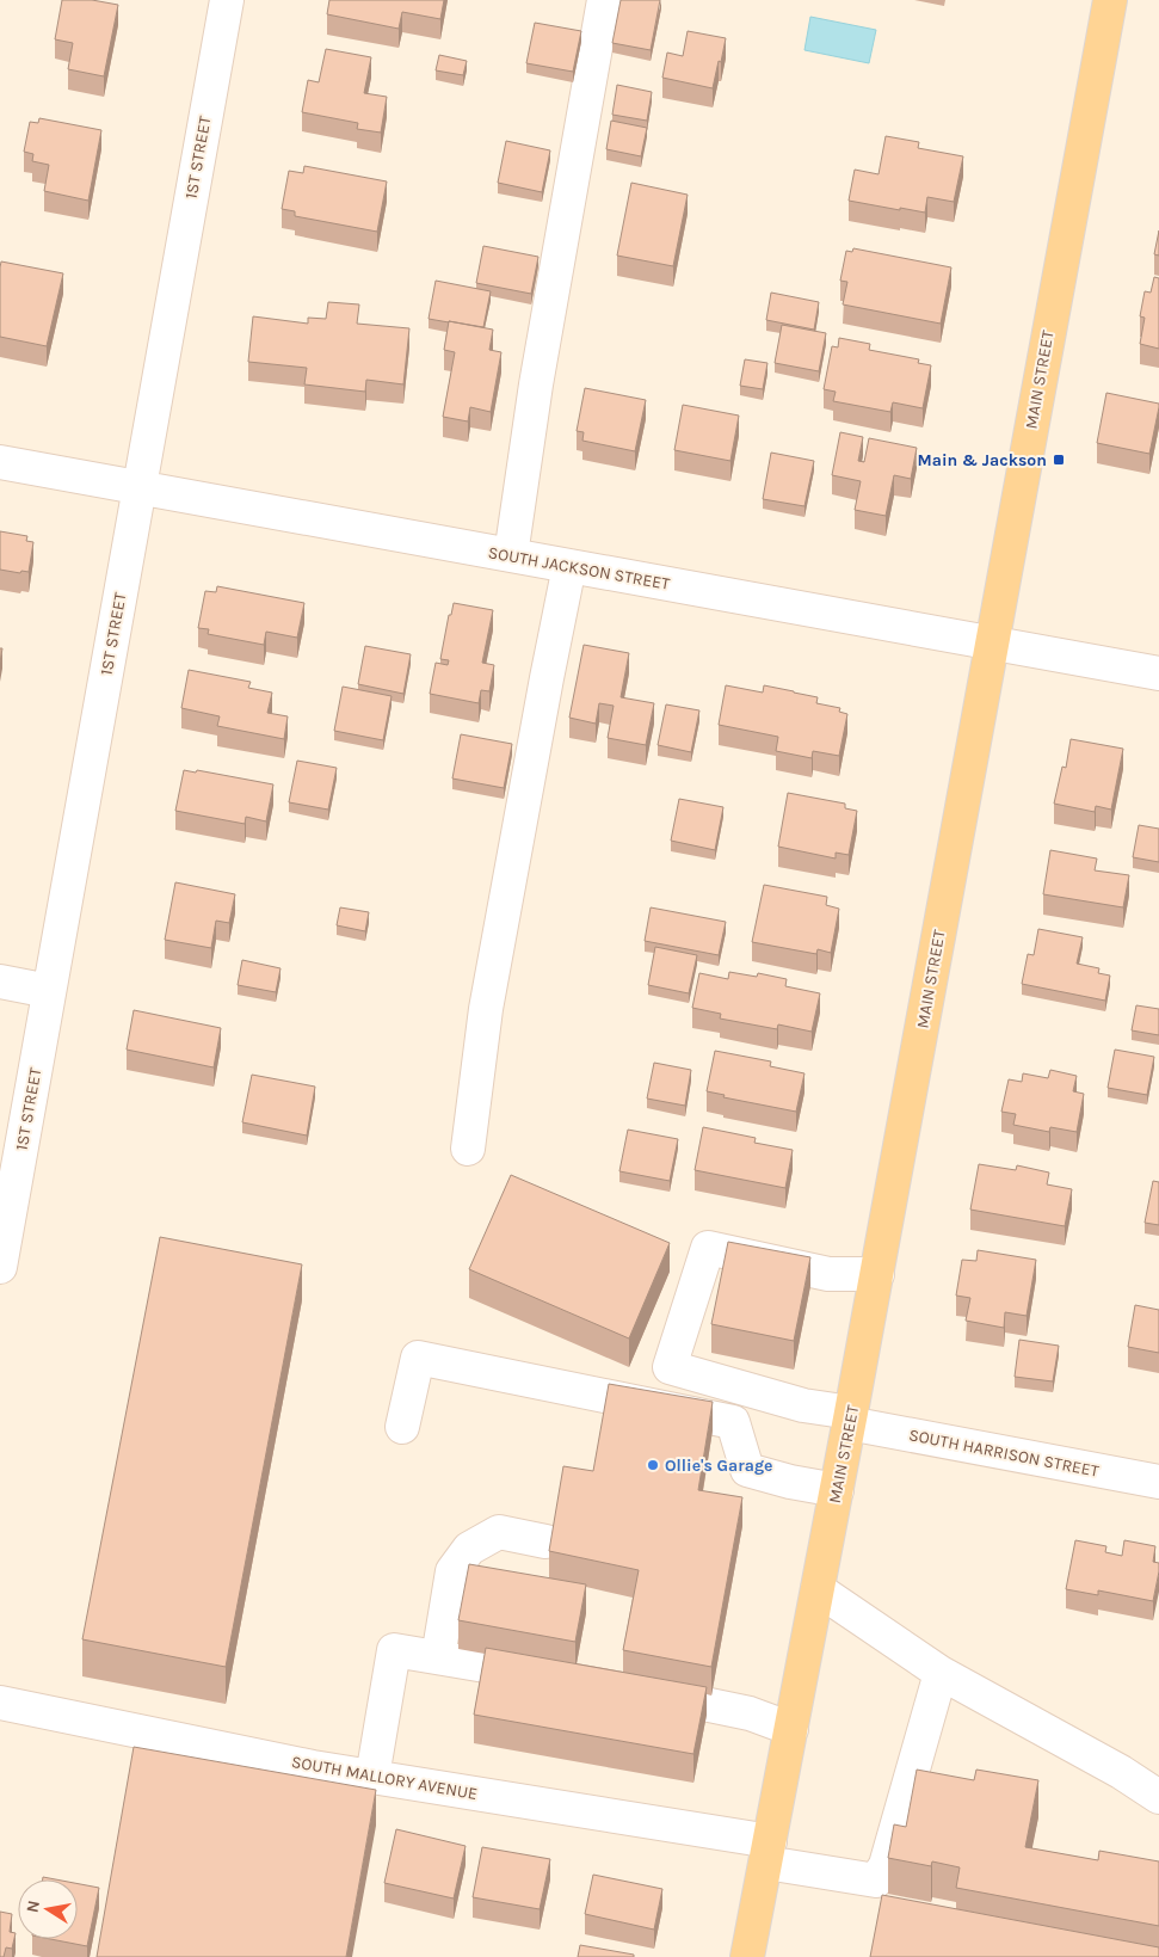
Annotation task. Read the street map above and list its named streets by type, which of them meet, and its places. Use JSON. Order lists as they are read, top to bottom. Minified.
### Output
{"streets":{"main road":["MAIN STREET"],"street":["1ST STREET","SOUTH JACKSON STREET","SOUTH HARRISON STREET","SOUTH MALLORY AVENUE"]},"crossings":[["1ST STREET","SOUTH JACKSON STREET"],["MAIN STREET","SOUTH JACKSON STREET"],["MAIN STREET","SOUTH HARRISON STREET"],["MAIN STREET","SOUTH MALLORY AVENUE"]],"places":{"transit":["Main & Jackson"],"other":["Ollie's Garage"]},"north":"left"}
